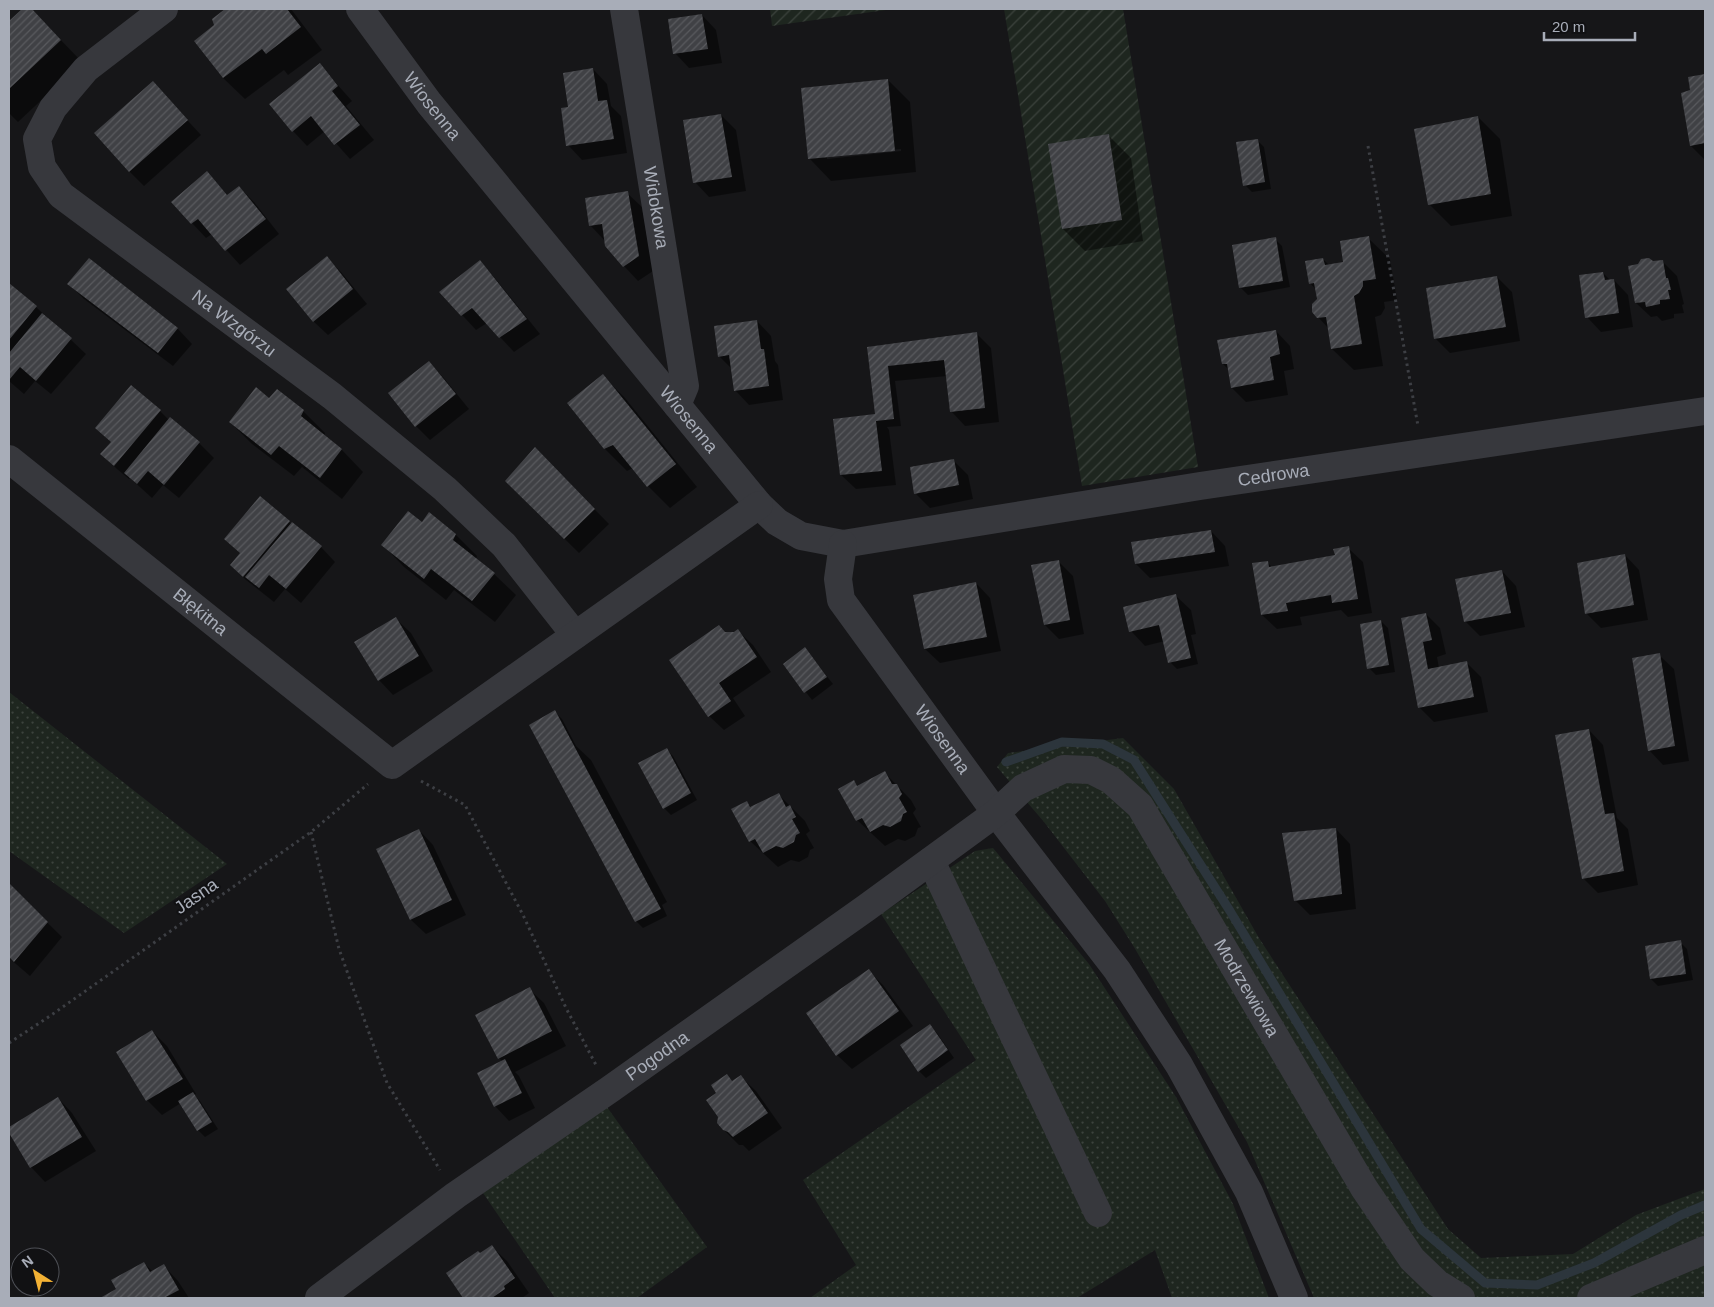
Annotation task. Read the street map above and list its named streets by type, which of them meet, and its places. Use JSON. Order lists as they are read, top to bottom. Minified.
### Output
{"streets":{"street":["Wiosenna","Widokowa","Na Wzgórzu","Cedrowa","Błękitna","Modrzewiowa","Pogodna"],"path":["Jasna"]},"crossings":[["Wiosenna","Widokowa"],["Wiosenna","Cedrowa"],["Wiosenna","Modrzewiowa"],["Wiosenna","Pogodna"],["Błękitna","Jasna"],["Modrzewiowa","Pogodna"]],"scale_bar":"20 m","north":"top left"}
